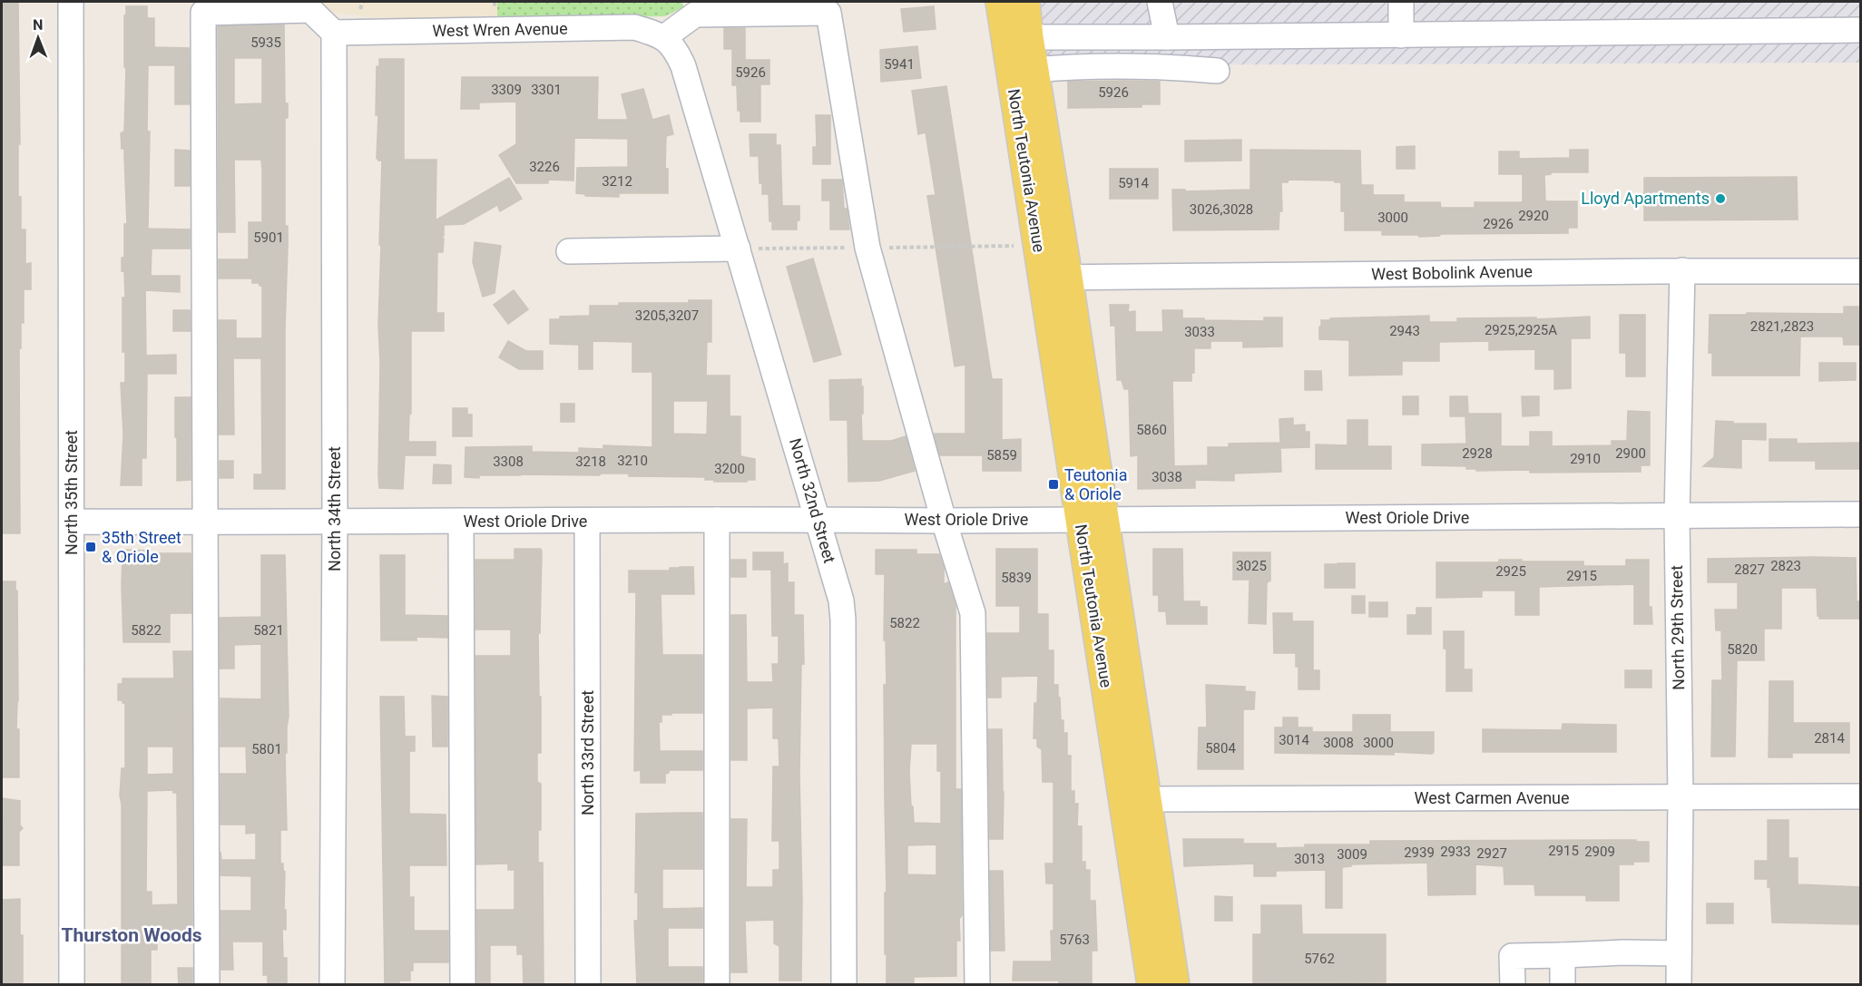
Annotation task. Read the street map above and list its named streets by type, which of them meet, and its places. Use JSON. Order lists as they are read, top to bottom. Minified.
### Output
{"streets":{"main road":["North Teutonia Avenue"],"street":["West Wren Avenue","West Bobolink Avenue","North 35th Street","North 32nd Street","North 34th Street","West Oriole Drive","North 29th Street","North 33rd Street","West Carmen Avenue"]},"crossings":[["West Wren Avenue","North 32nd Street"],["West Wren Avenue","North 34th Street"],["North Teutonia Avenue","West Bobolink Avenue"],["North Teutonia Avenue","West Oriole Drive"],["North Teutonia Avenue","West Carmen Avenue"],["West Bobolink Avenue","North 29th Street"],["North 35th Street","West Oriole Drive"],["North 32nd Street","West Oriole Drive"],["North 34th Street","West Oriole Drive"],["West Oriole Drive","North 29th Street"],["West Oriole Drive","North 33rd Street"],["North 29th Street","West Carmen Avenue"]],"districts":["Thurston Woods"],"places":{"other":["Lloyd Apartments"],"transit":["Teutonia & Oriole","35th Street & Oriole"]},"house_numbers":["5935","5941","5926","3309","3301","5926","3226","3212","5914","3026,3028","2920","3000","2926","5901","3205,3207","2821,2823","2925,2925A","2943","3033","5860","2928","2900","5859","2910","3210","3308","3218","3200","3038","3025","2823","2827","2925","2915","5839","5822","5822","5821","5820","2814","3014","3008","3000","5804","5801","2915","2933","2909","2939","2927","3009","3013","5763","5762"],"north":"top"}
